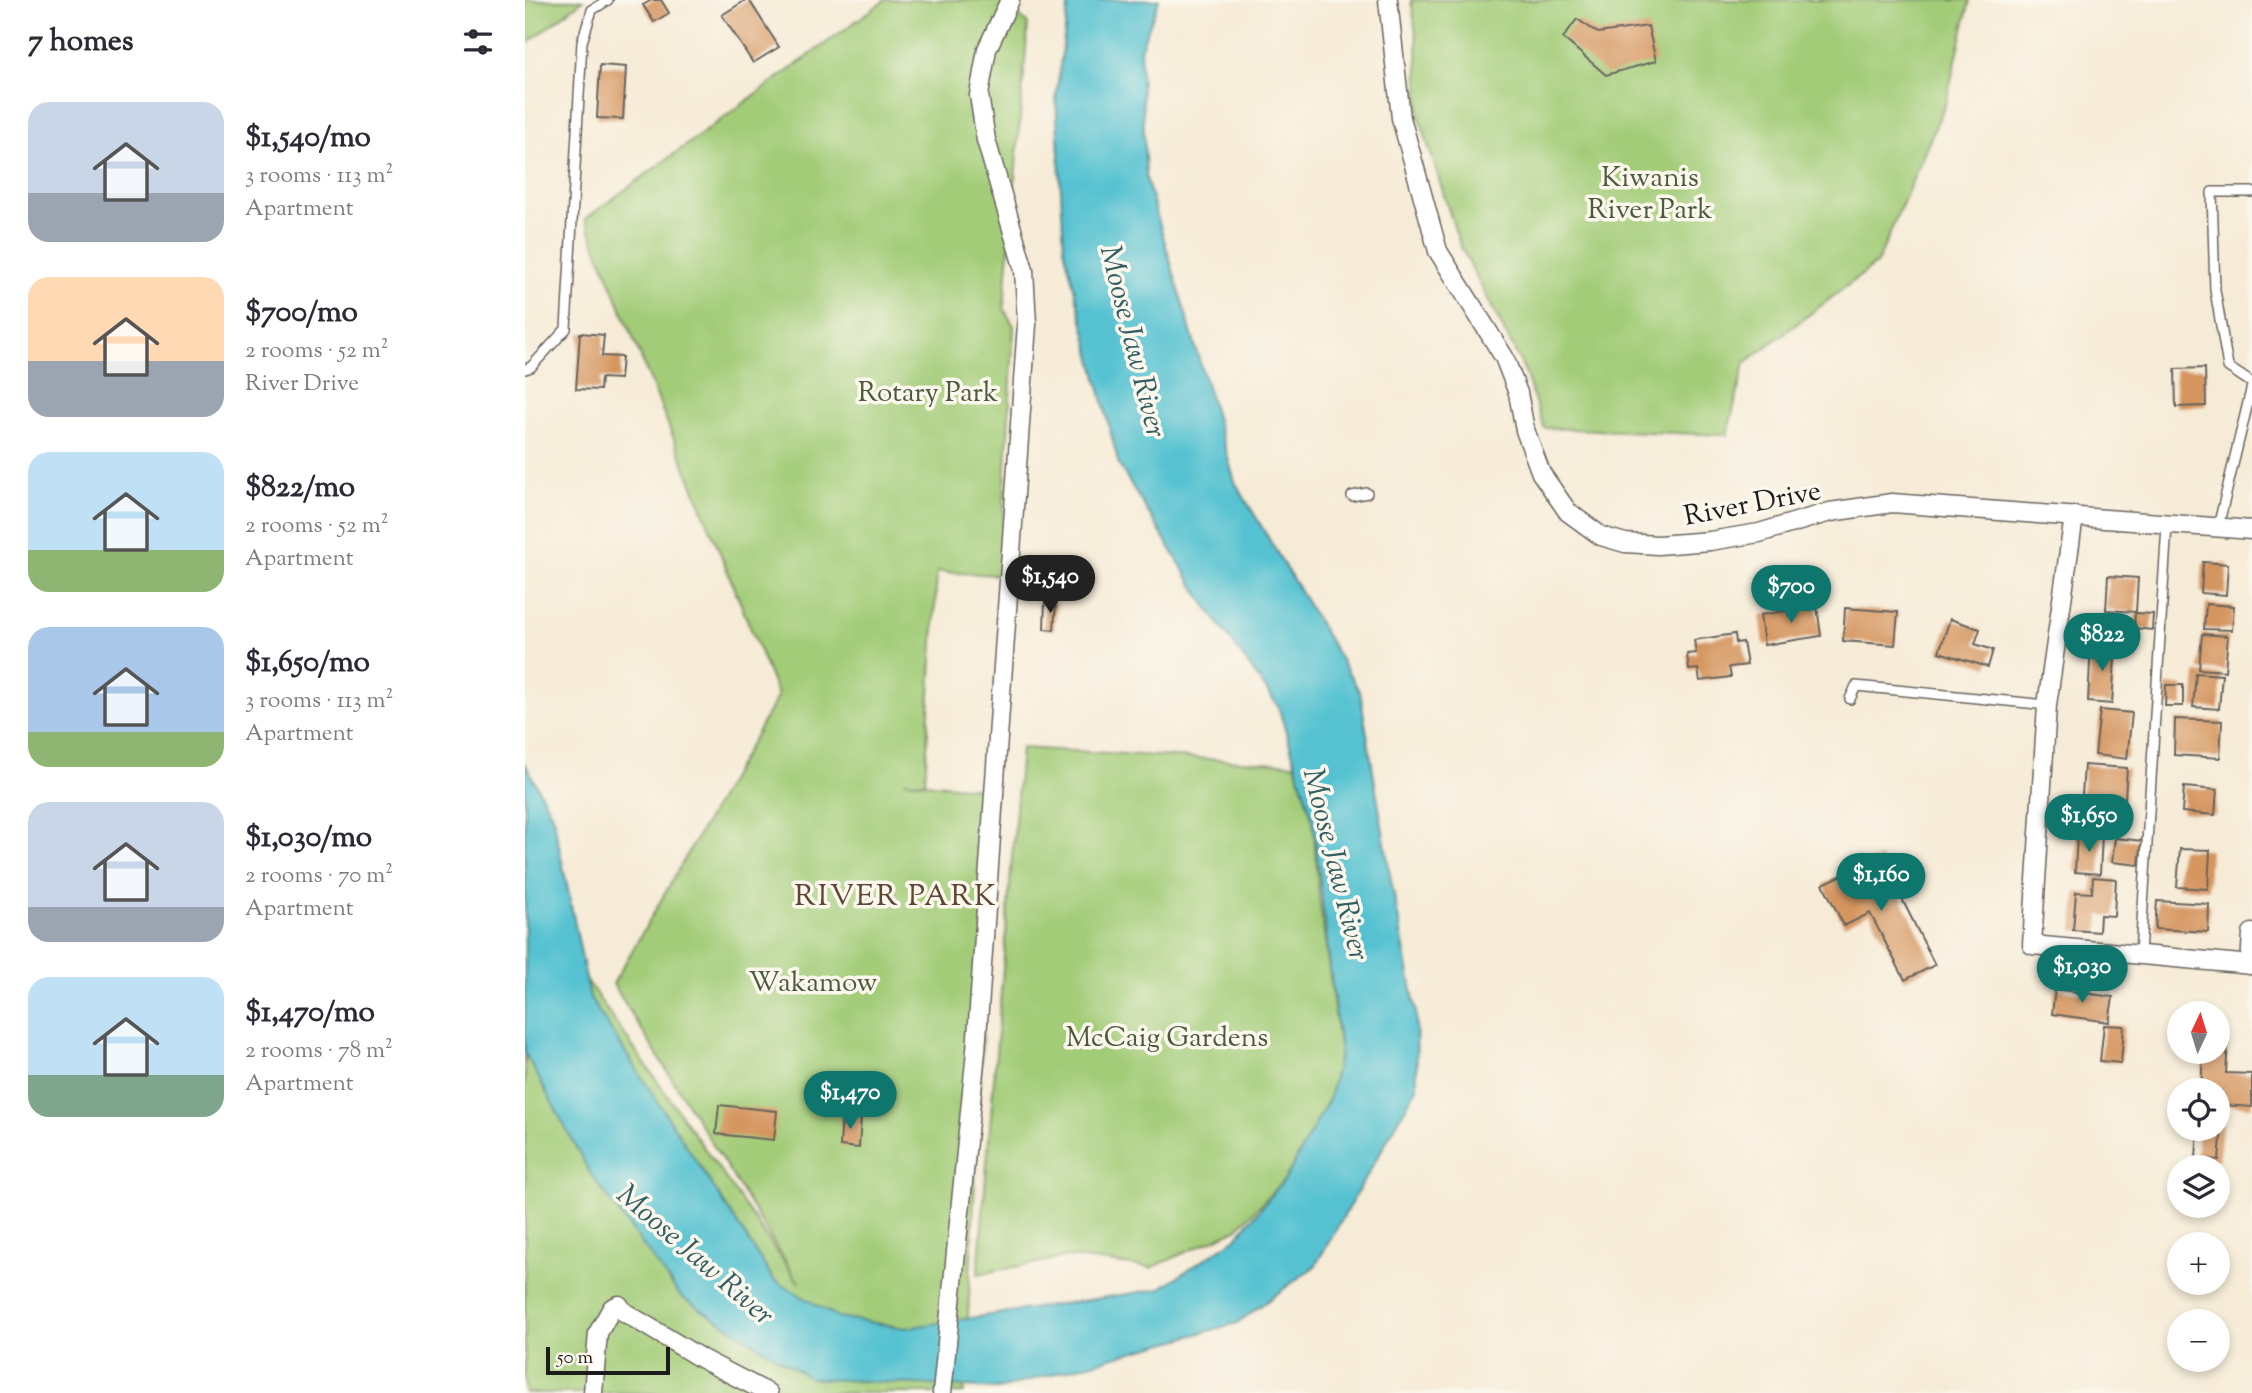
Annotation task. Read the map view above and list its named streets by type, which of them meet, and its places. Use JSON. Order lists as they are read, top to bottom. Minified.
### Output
{"streets":{"street":["River Drive"]},"districts":["RIVER PARK"],"water":["Moose Jaw River"],"parks":["Kiwanis River Park","Rotary Park","Wakamow","McCaig Gardens"],"scale_bar":"50 m","north":"top","page":{"heading":"7 homes","list":[{"name":"$1,540/mo","note":"3 rooms · 113 m² · Apartment"},{"name":"$700/mo","note":"2 rooms · 52 m² · River Drive"},{"name":"$822/mo","note":"2 rooms · 52 m² · Apartment"},{"name":"$1,650/mo","note":"3 rooms · 113 m² · Apartment"},{"name":"$1,030/mo","note":"2 rooms · 70 m² · Apartment"},{"name":"$1,470/mo","note":"2 rooms · 78 m² · Apartment"}],"price":["$1,540","$700","$822","$1,650","$1,160","$1,030","$1,470"],"map_buttons":["+","−"],"scale":"50 m"}}
